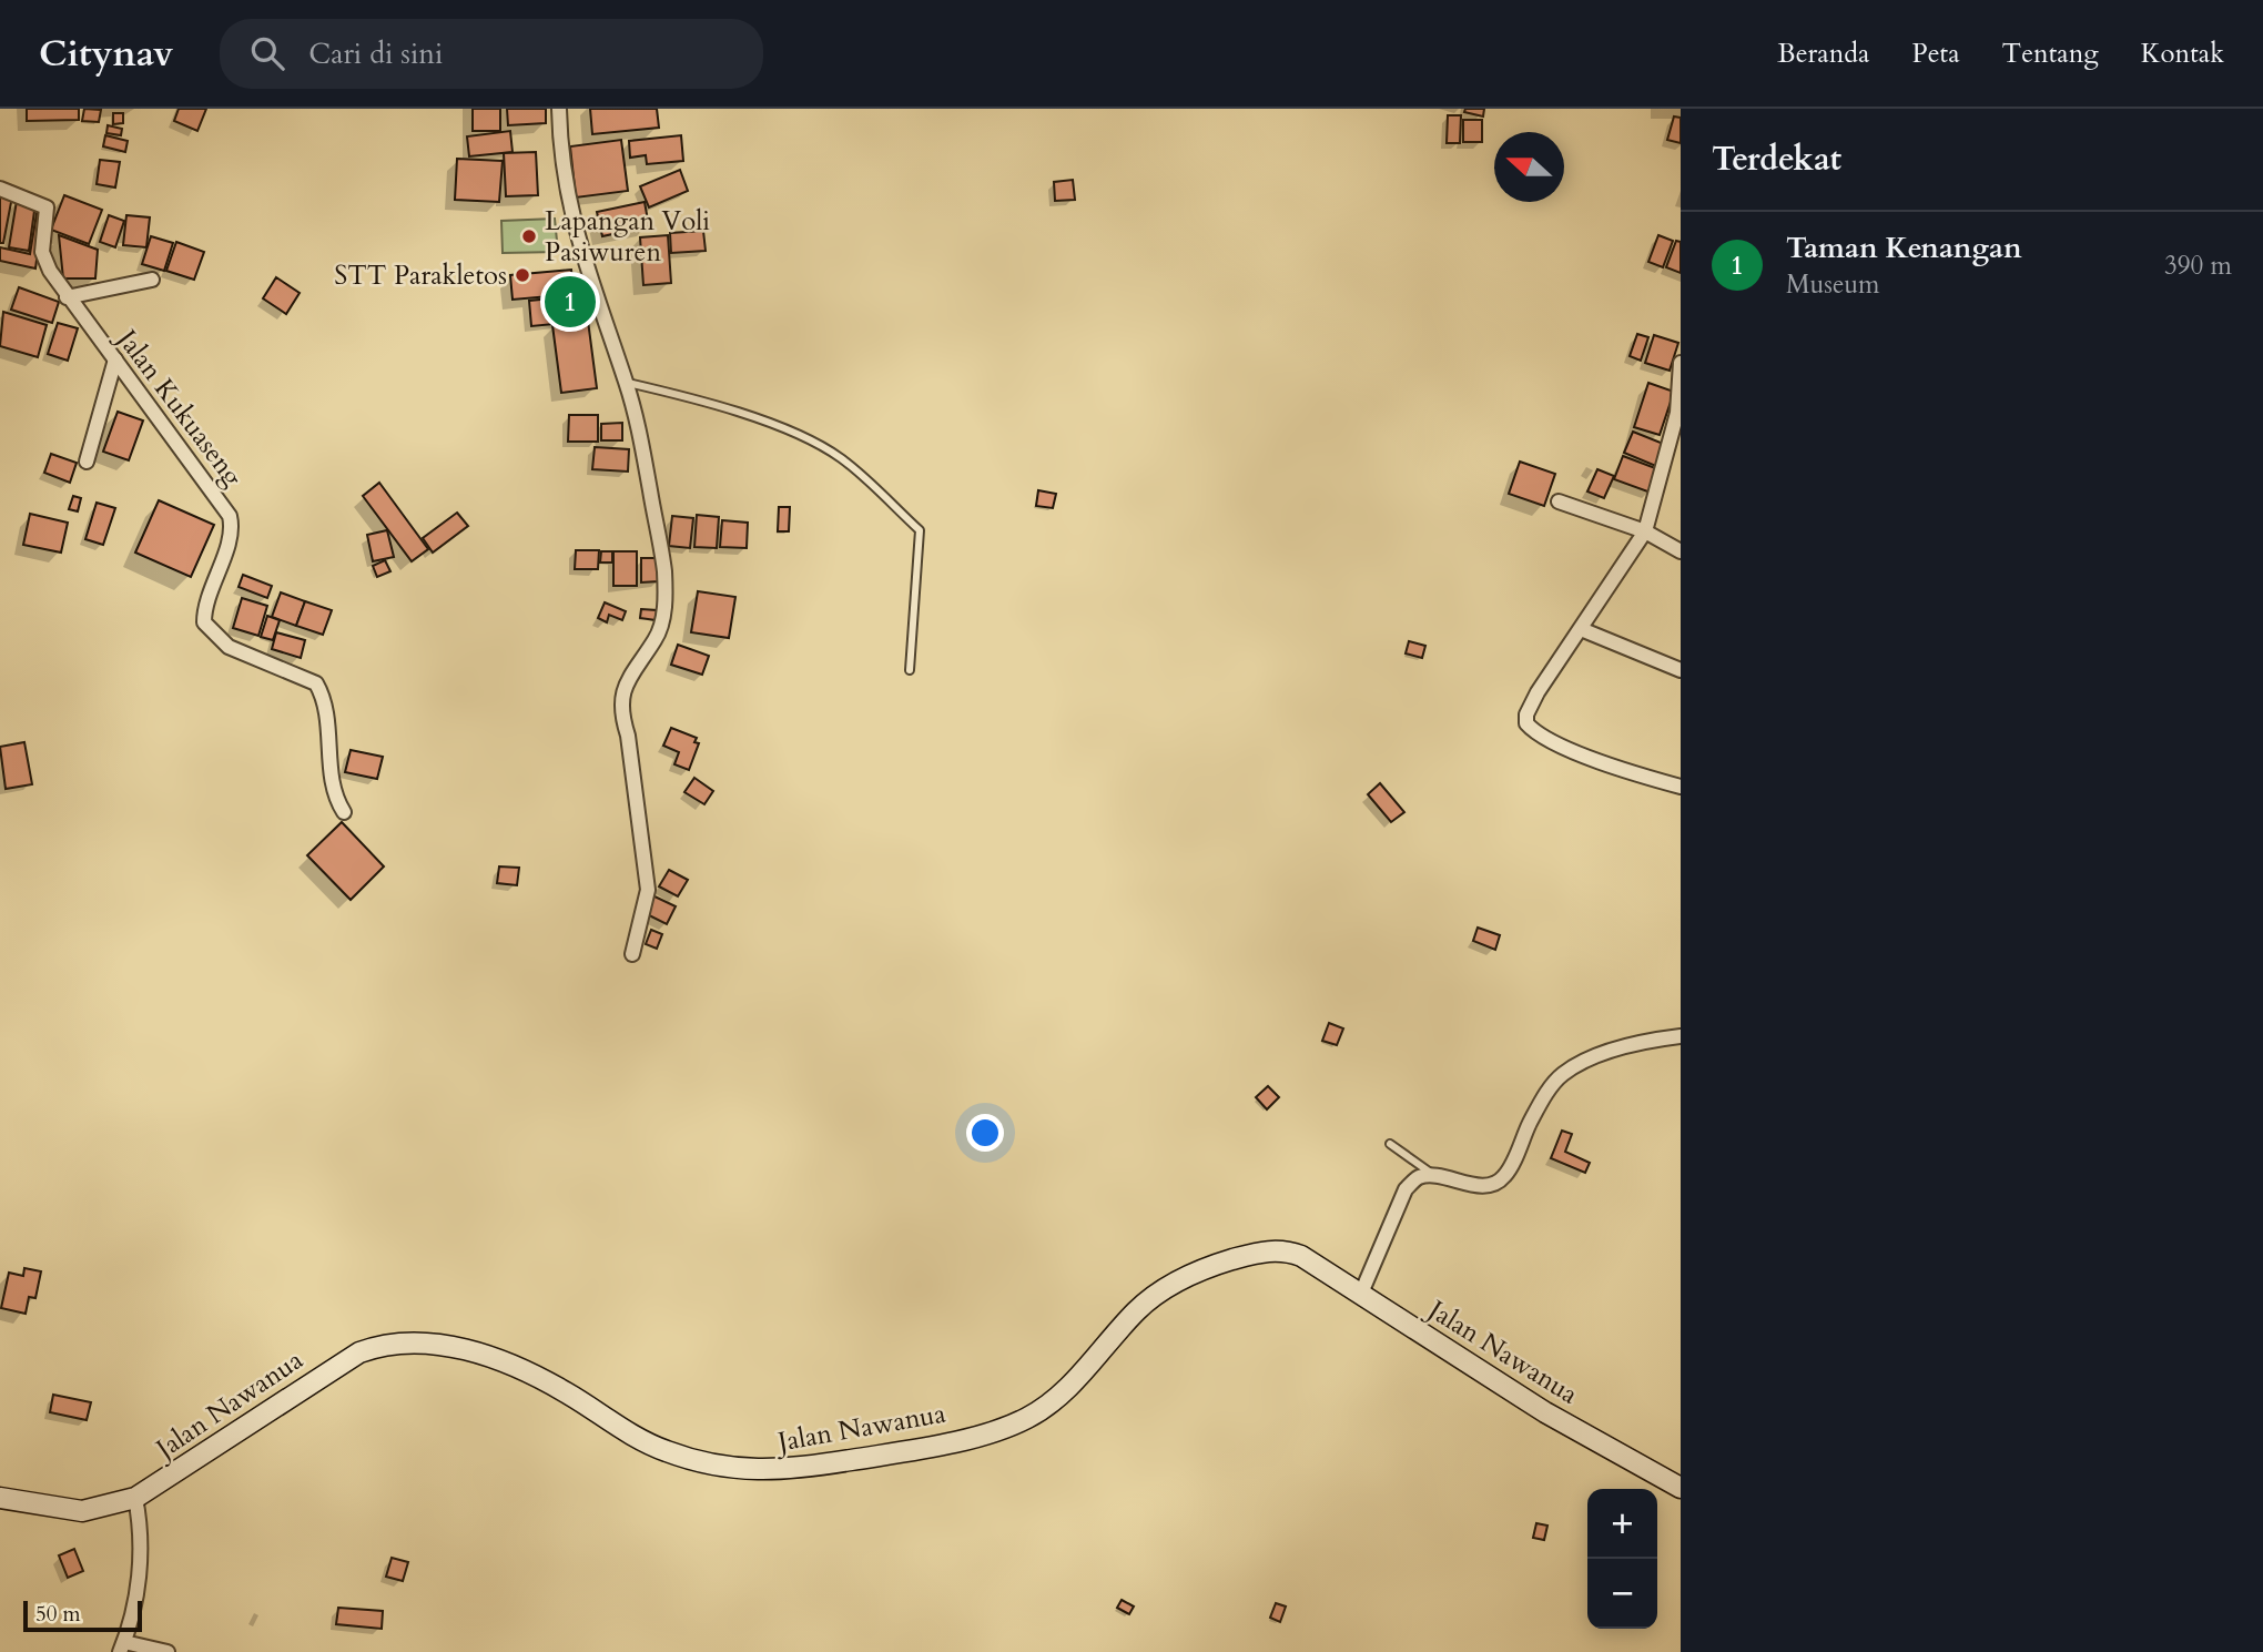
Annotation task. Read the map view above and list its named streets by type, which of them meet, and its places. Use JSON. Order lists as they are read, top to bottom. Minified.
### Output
{"streets":{"street":["Jalan Kukuaseng","Jalan Nawanua"]},"places":["Lapangan Voli Pasiwuren","STT Parakletos"],"scale_bar":"50 m","north":"left","page":{"header":"Citynav","search":"Cari di sini","nav":["Beranda","Peta","Tentang","Kontak"],"heading":"Terdekat","list":[{"mark":"1","name":"Taman Kenangan","note":"Museum","value":"390 m"}],"pins":"1","map_buttons":["+","−"],"scale":"50 m"}}
